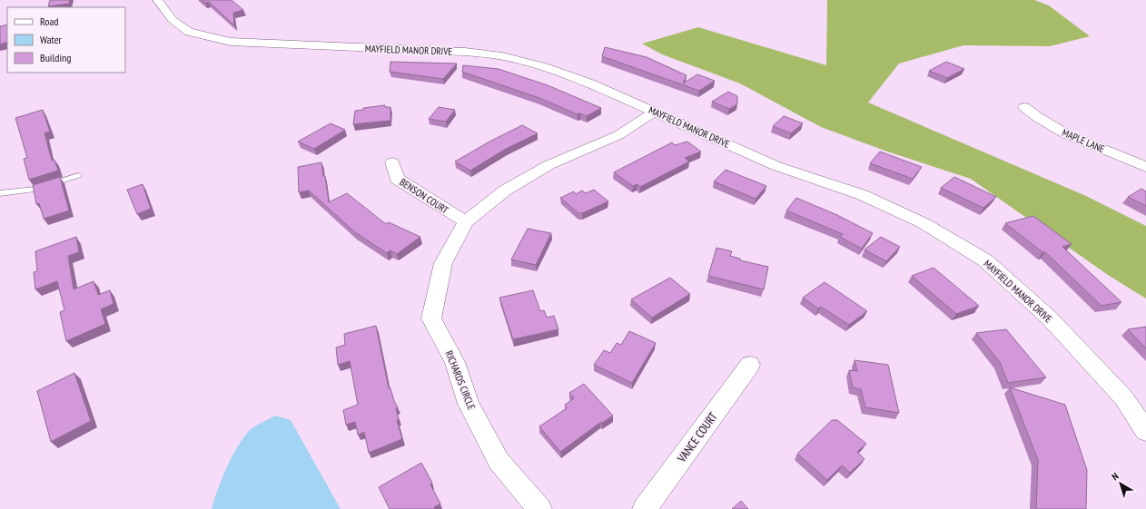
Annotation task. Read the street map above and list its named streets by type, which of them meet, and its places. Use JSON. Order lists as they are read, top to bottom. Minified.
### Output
{"streets":{"street":["MAYFIELD MANOR DRIVE","MAPLE LANE","BENSON COURT","RICHARDS CIRCLE","VANCE COURT"]},"crossings":[["MAYFIELD MANOR DRIVE","RICHARDS CIRCLE"],["BENSON COURT","RICHARDS CIRCLE"]],"legend":["Road","Water","Building"],"north":"top left"}
